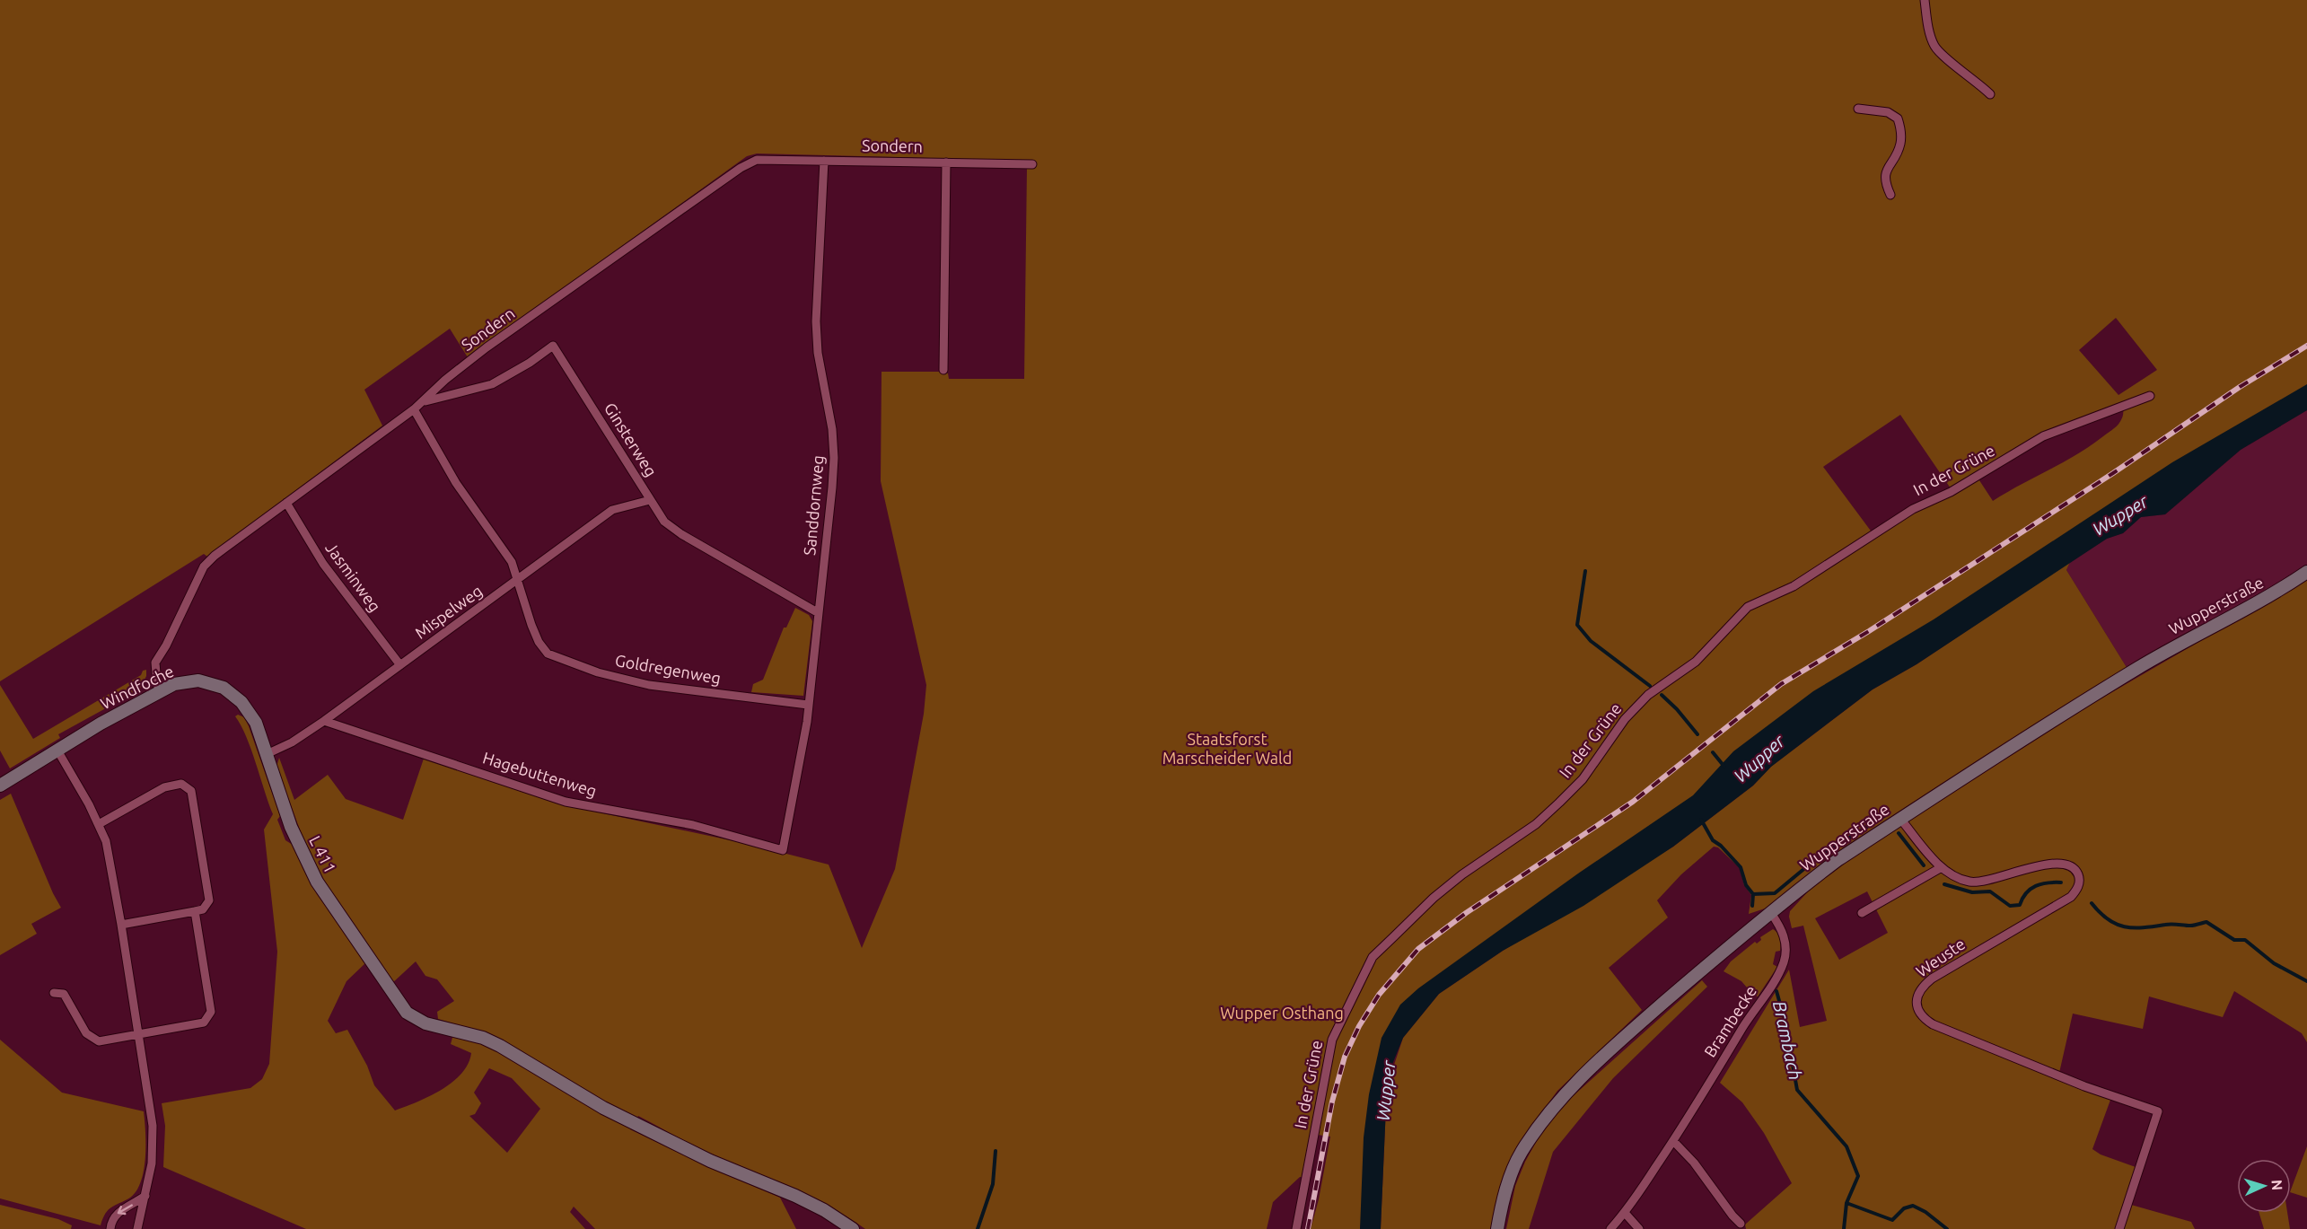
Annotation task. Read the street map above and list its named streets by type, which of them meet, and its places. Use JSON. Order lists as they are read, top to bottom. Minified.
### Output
{"streets":{"main road":["Wupperstraße","Windfoche","L 411"],"street":["Sondern","Ginsterweg","In der Grüne","Sanddornweg","Jasminweg","Mispelweg","Goldregenweg","Hagebuttenweg","Weuste","Brambecke"]},"crossings":[["Sondern","Ginsterweg"],["Sondern","Sanddornweg"],["Sondern","Jasminweg"],["Sondern","Goldregenweg"],["Sondern","Windfoche"],["Ginsterweg","Sanddornweg"],["Ginsterweg","Mispelweg"],["Sanddornweg","Goldregenweg"],["Sanddornweg","Hagebuttenweg"],["Jasminweg","Mispelweg"],["Wupperstraße","Weuste"],["Wupperstraße","Brambecke"],["Mispelweg","Goldregenweg"],["Mispelweg","Windfoche"],["Mispelweg","Hagebuttenweg"],["Mispelweg","L 411"],["Windfoche","L 411"]],"water":["Wupper","Brambach"],"parks":["Staatsforst Marscheider Wald","Wupper Osthang"],"north":"right"}
